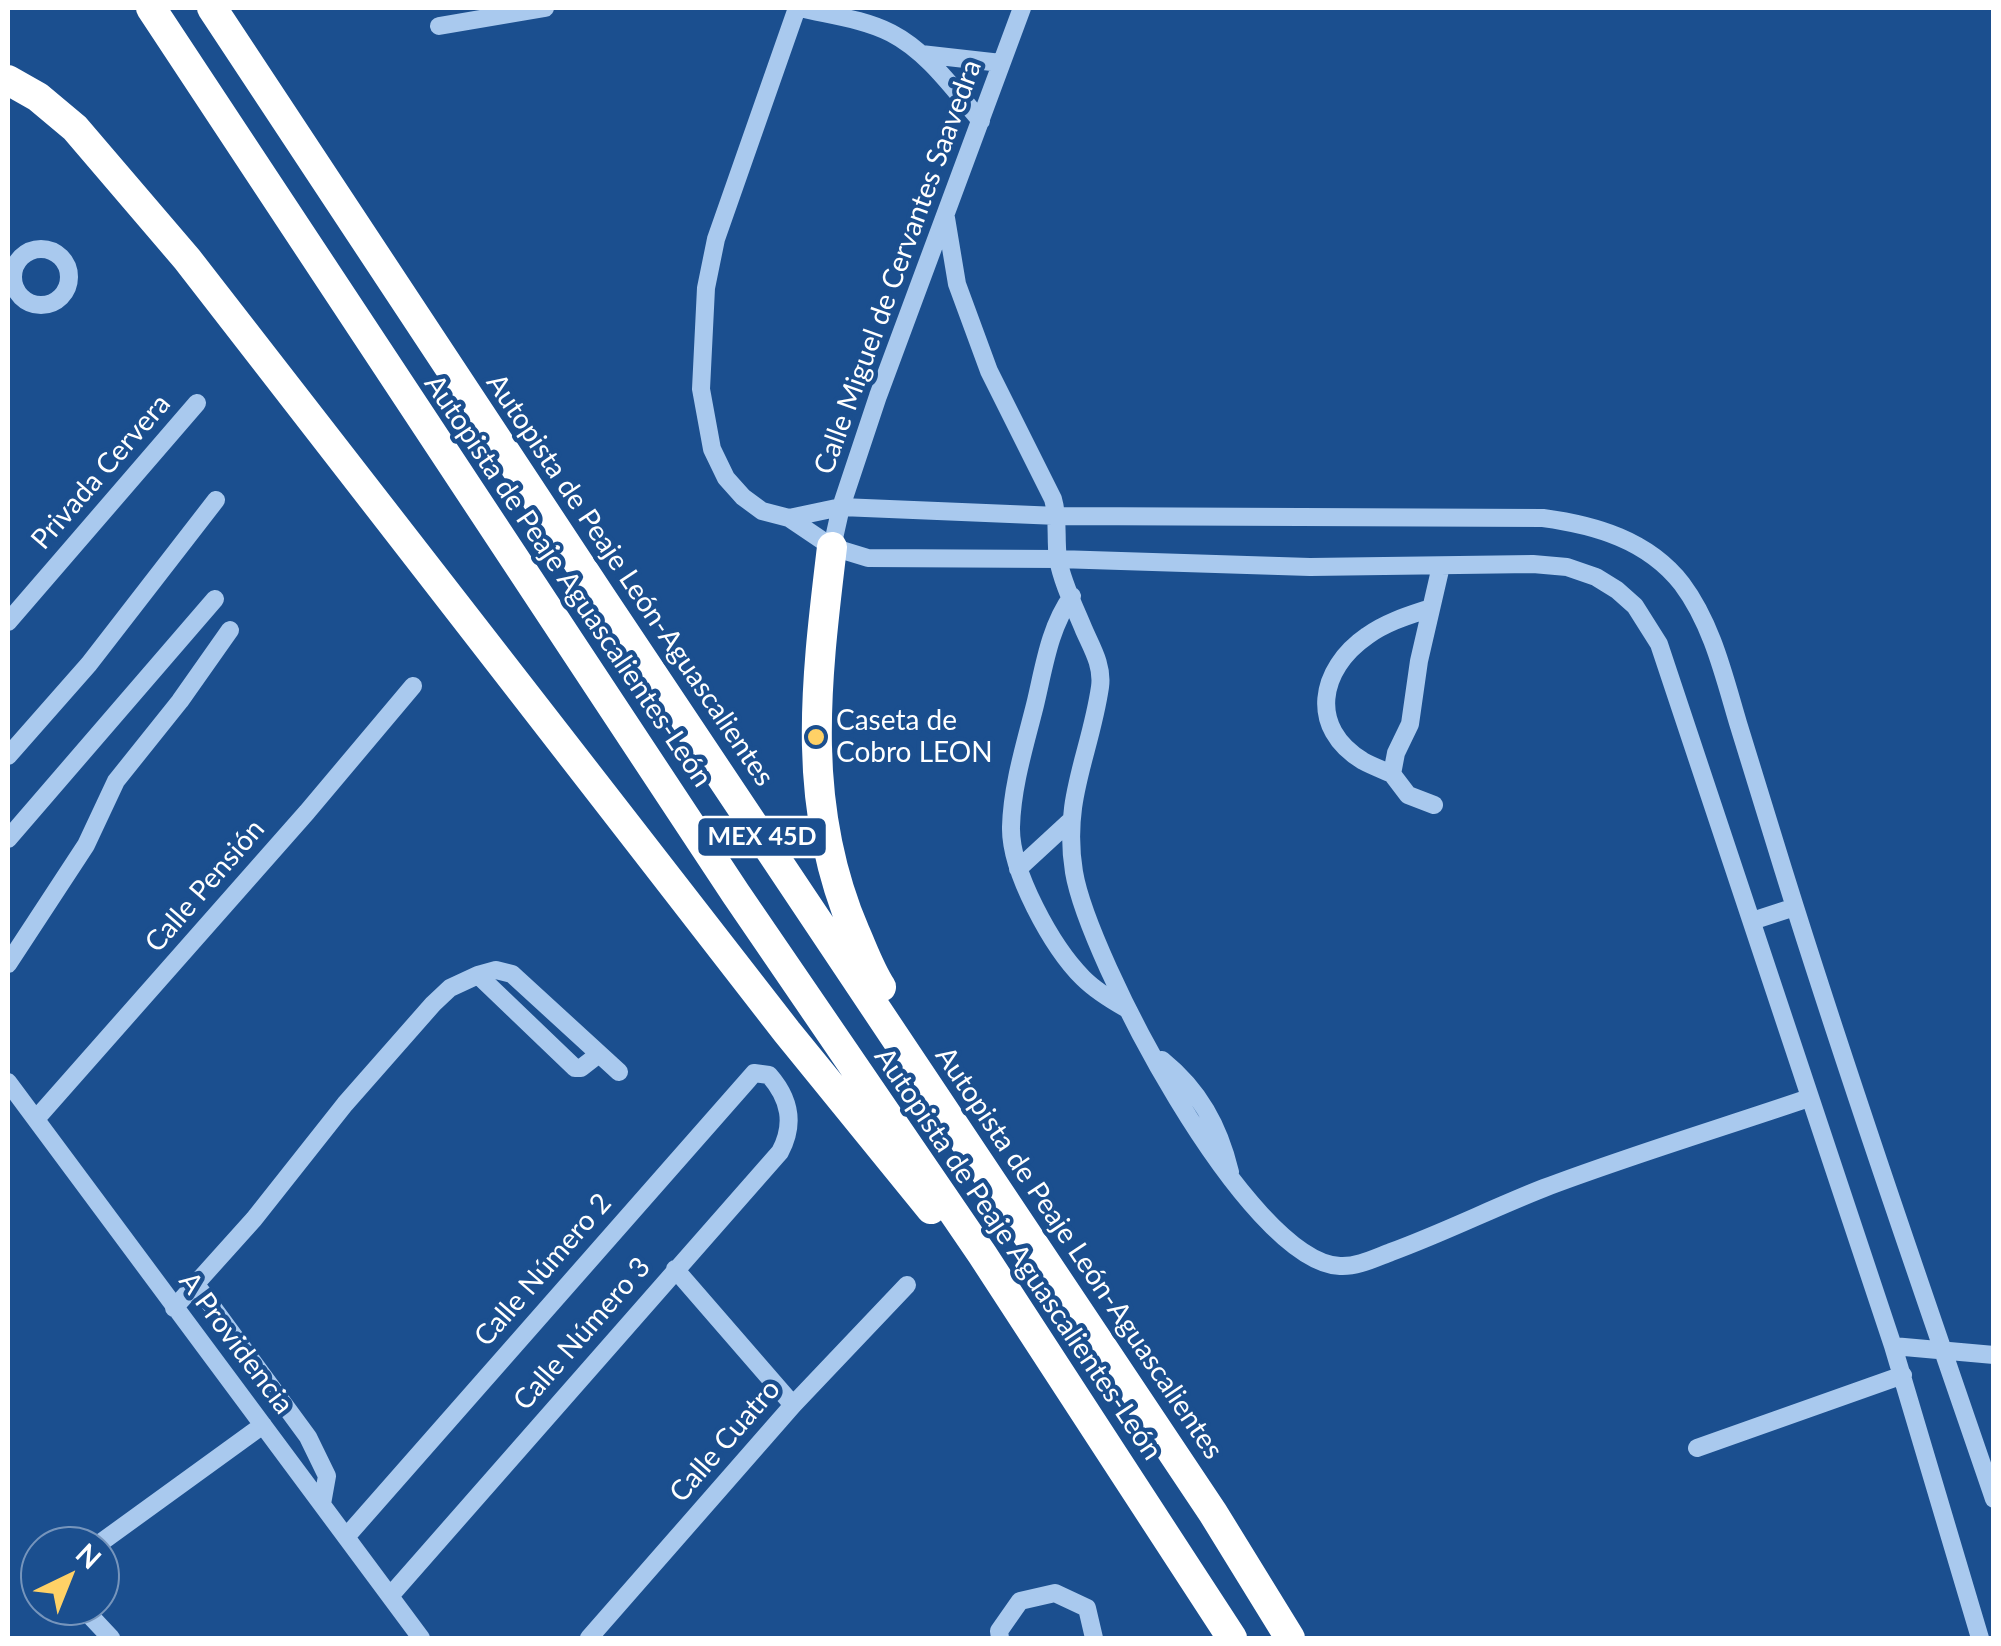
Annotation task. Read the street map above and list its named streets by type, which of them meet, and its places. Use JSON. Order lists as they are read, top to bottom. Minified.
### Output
{"streets":{"highway":["Autopista de Peaje León-Aguascalientes","Autopista de Peaje Aguascalientes-León","MEX 45D"],"street":["Calle Miguel de Cervantes Saavedra","Privada Cervera","Calle Pensión","Calle Número 2","Calle Número 3","A Providencia","Calle Cuatro"]},"crossings":[["Calle Pensión","A Providencia"],["Calle Número 2","Calle Número 3"],["Calle Número 2","A Providencia"],["Calle Número 3","A Providencia"]],"places":["Caseta de Cobro LEON"],"north":"top right"}
